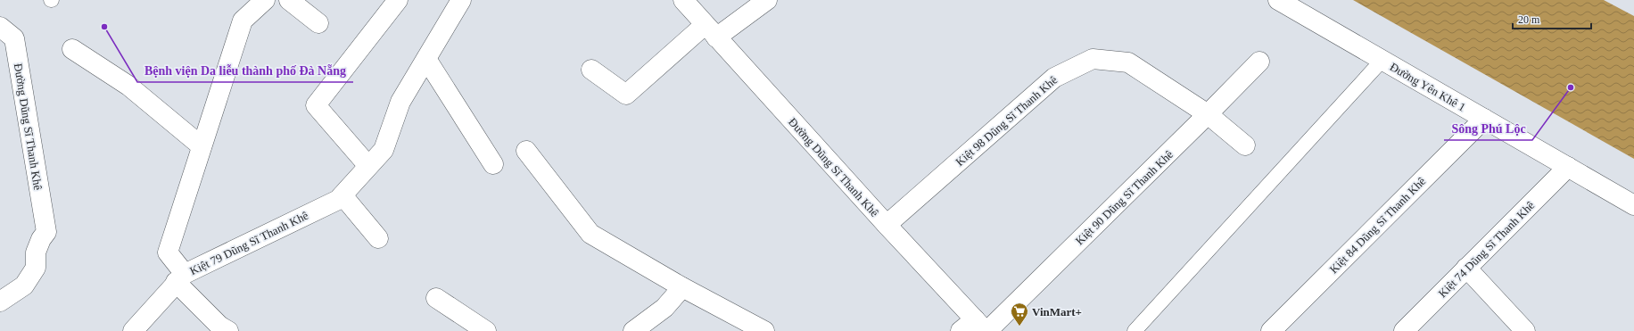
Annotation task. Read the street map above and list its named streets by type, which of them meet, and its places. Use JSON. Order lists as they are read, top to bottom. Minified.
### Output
{"streets":{"street":["Đường Yên Khê 1","Kiệt 98 Dũng Sĩ Thanh Khê","Đường Dũng Sĩ Thanh Khê","Kiệt 90 Dũng Sĩ Thanh Khê","Kiệt 84 Dũng Sĩ Thanh Khê","Kiệt 79 Dũng Sĩ Thanh Khê","Kiệt 74 Dũng Sĩ Thanh Khê"]},"crossings":[["Đường Yên Khê 1","Kiệt 84 Dũng Sĩ Thanh Khê"],["Đường Yên Khê 1","Kiệt 74 Dũng Sĩ Thanh Khê"],["Kiệt 98 Dũng Sĩ Thanh Khê","Đường Dũng Sĩ Thanh Khê"],["Kiệt 98 Dũng Sĩ Thanh Khê","Kiệt 90 Dũng Sĩ Thanh Khê"],["Đường Dũng Sĩ Thanh Khê","Kiệt 90 Dũng Sĩ Thanh Khê"]],"places":{"other":["Bệnh viện Da liễu thành phố Đà Nẵng","Sông Phú Lộc"],"supermarket":["VinMart+"]},"scale_bar":"20 m"}
